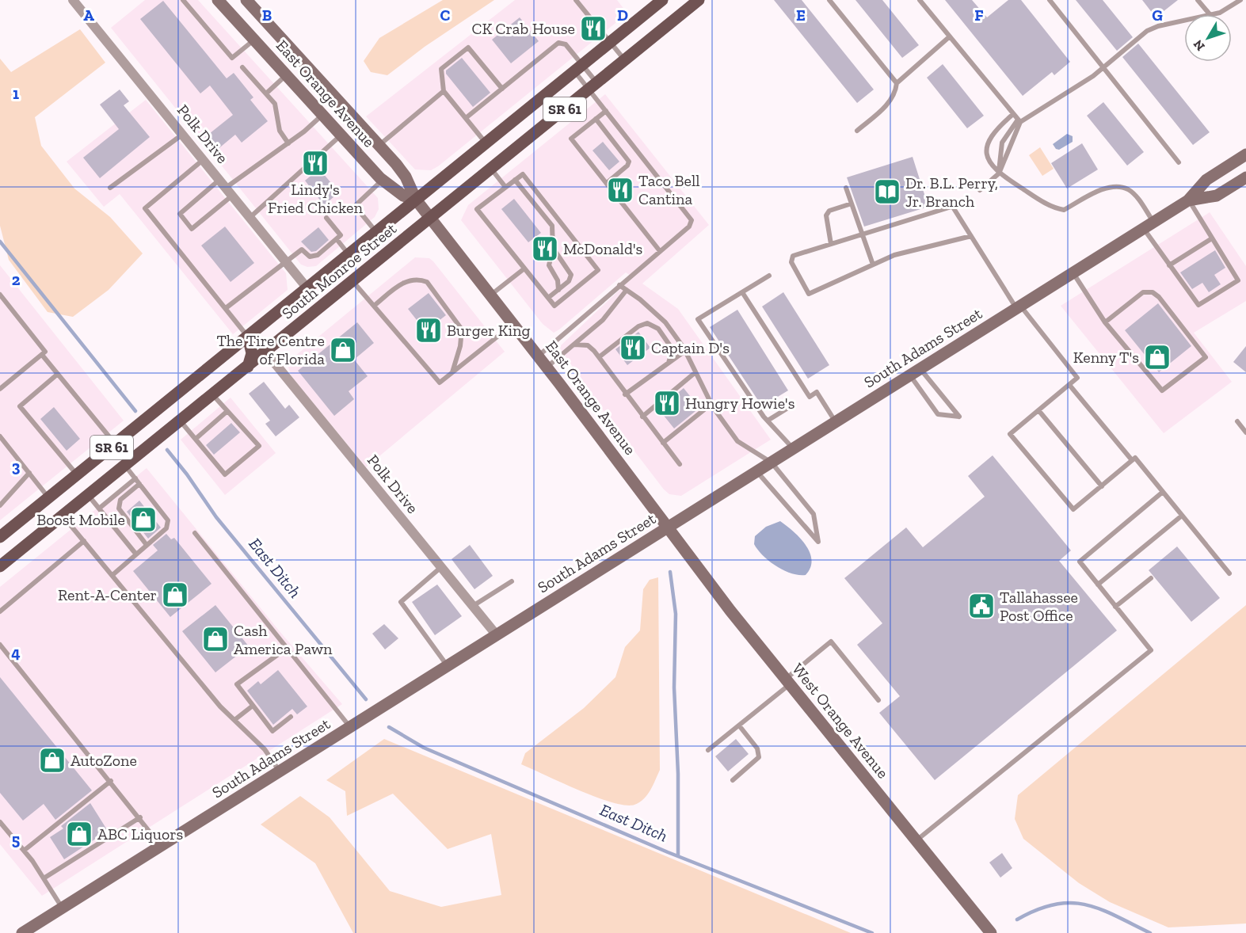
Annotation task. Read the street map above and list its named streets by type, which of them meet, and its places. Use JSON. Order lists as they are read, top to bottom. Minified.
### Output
{"streets":{"main road":["East Orange Avenue","SR 61","South Monroe Street","South Adams Street","West Orange Avenue"],"street":["Polk Drive"]},"crossings":[["East Orange Avenue","South Monroe Street"],["East Orange Avenue","South Adams Street"],["East Orange Avenue","West Orange Avenue"],["Polk Drive","South Monroe Street"],["Polk Drive","South Adams Street"],["South Adams Street","West Orange Avenue"]],"water":["East Ditch"],"places":{"restaurant":["CK Crab House","Lindy's Fried Chicken","Taco Bell Cantina","McDonald's","Burger King","Captain D's","Hungry Howie's"],"library":["Dr. B.L. Perry, Jr. Branch"],"shop":["The Tire Centre of Florida","Kenny T's","Boost Mobile","Rent-A-Center","Cash America Pawn","AutoZone","ABC Liquors"],"public building":["Tallahassee Post Office"]},"north":"bottom left","grid":{"columns":["A","B","C","D","E","F","G"],"rows":["1","2","3","4","5"]}}
